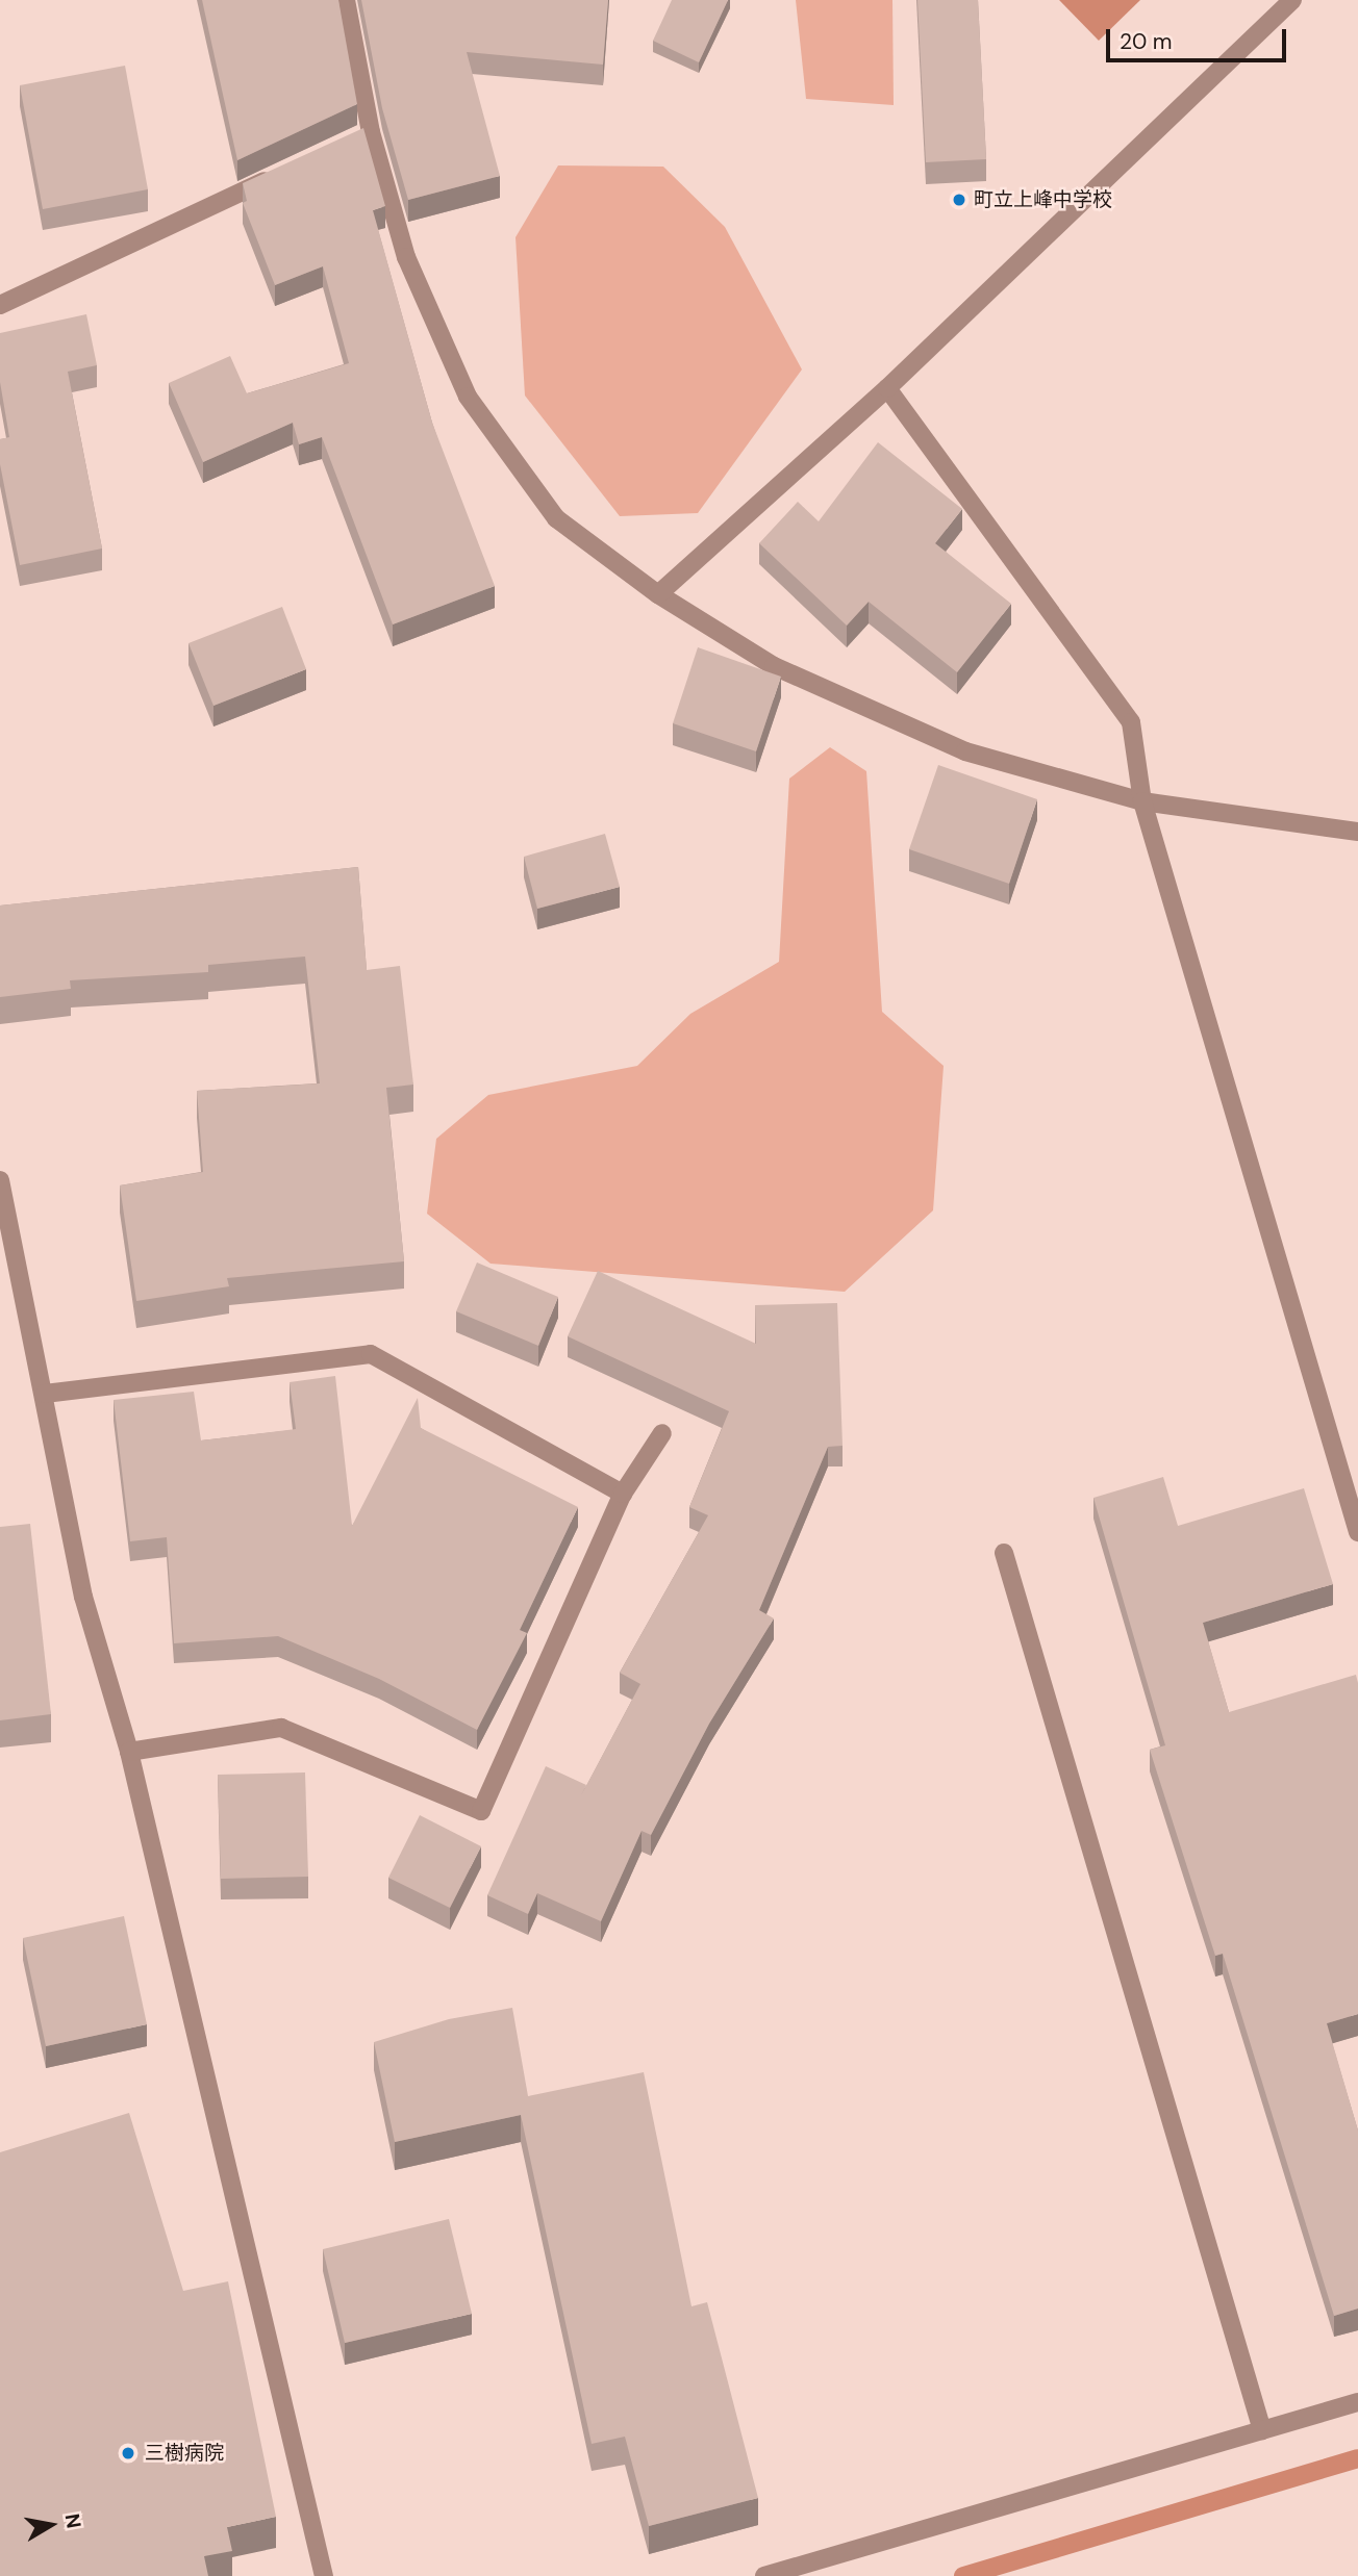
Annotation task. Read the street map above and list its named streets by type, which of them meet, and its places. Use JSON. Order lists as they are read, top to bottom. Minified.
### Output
{"places":["町立上峰中学校","三樹病院"],"scale_bar":"20 m","north":"right"}
